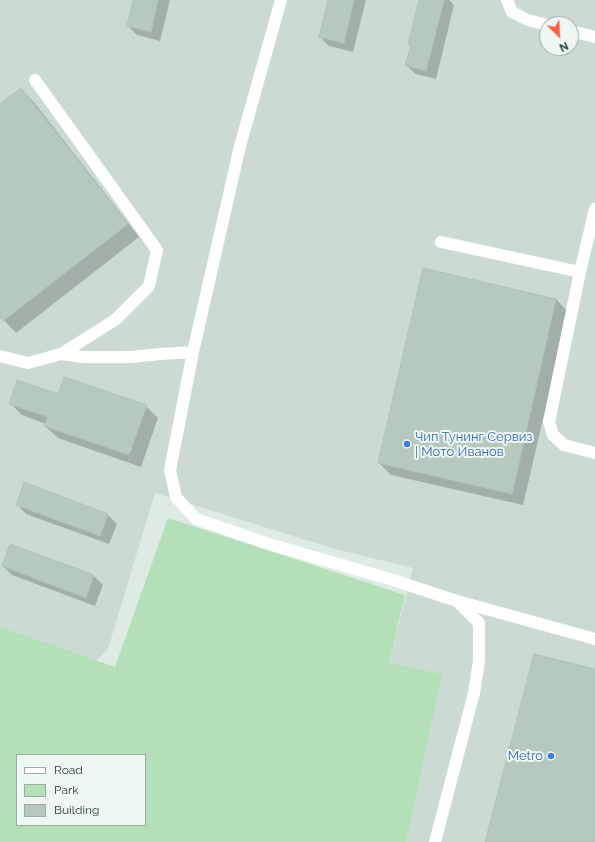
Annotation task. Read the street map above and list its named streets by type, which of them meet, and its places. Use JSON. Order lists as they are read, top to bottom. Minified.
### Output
{"places":["Чип Тунинг Сервиз | Мото Иванов","Metro"],"legend":["Road","Park","Building"],"north":"bottom right"}
